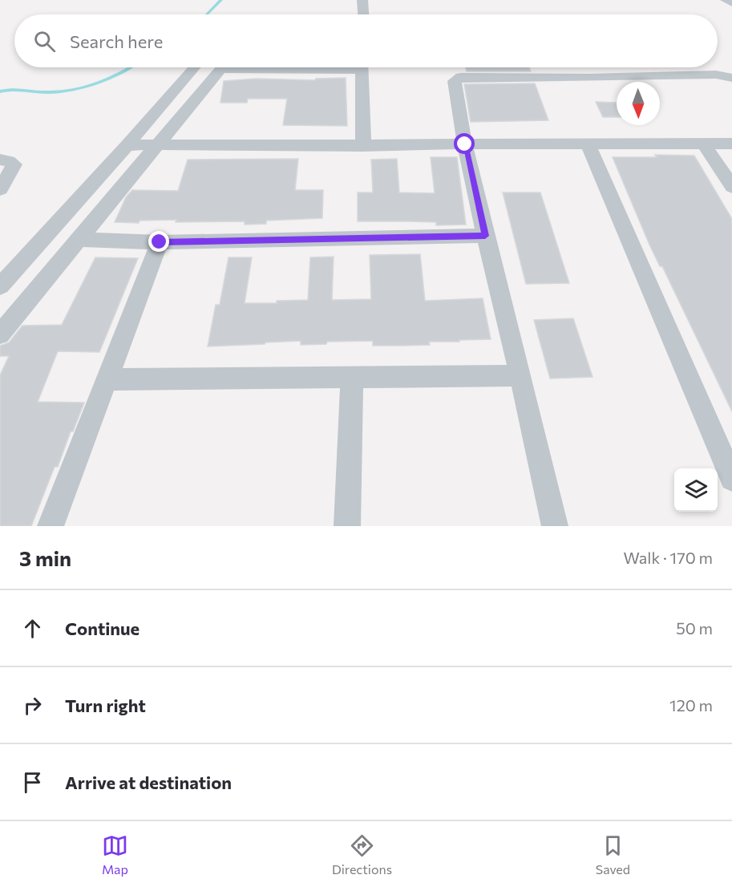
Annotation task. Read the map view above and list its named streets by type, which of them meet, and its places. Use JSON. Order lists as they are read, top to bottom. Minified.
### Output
{"north":"bottom","page":{"search":"Search here","heading":["3 min","Walk · 170 m"],"list":[["Continue","50 m"],["Turn right","120 m"],"Arrive at destination"],"nav":["Map","Directions","Saved"]}}
